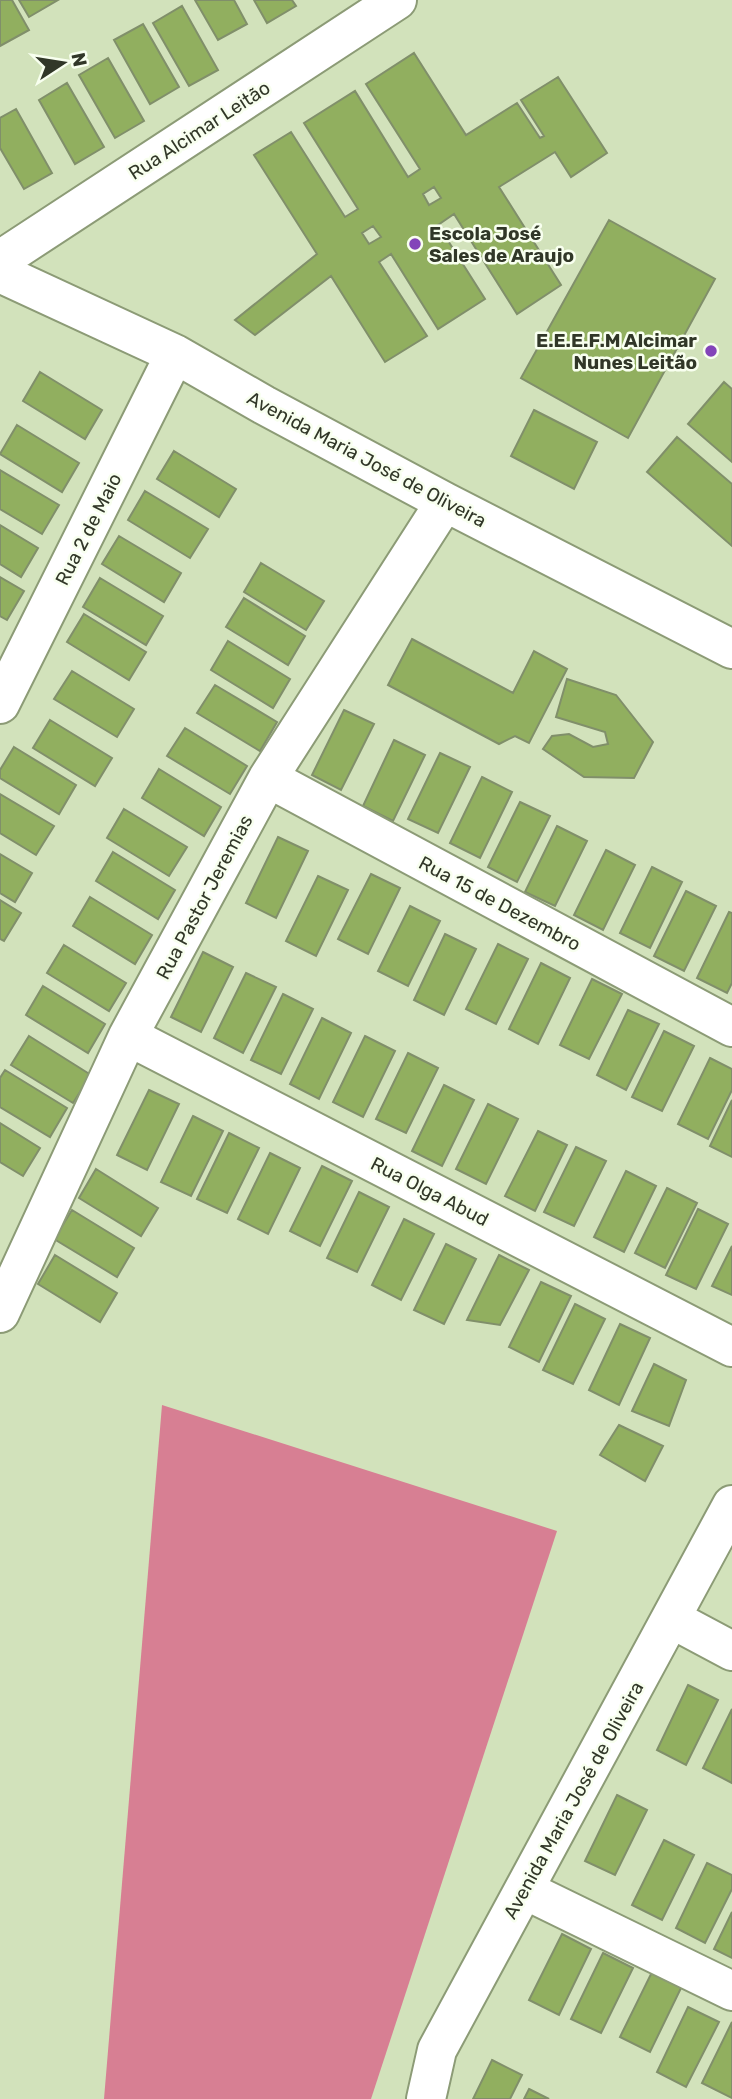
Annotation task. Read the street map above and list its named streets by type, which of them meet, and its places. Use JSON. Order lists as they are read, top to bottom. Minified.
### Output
{"streets":{"street":["Rua Alcimar Leitão","Avenida Maria José de Oliveira","Rua 2 de Maio","Rua Pastor Jeremias","Rua 15 de Dezembro","Rua Olga Abud"]},"crossings":[["Avenida Maria José de Oliveira","Rua 2 de Maio"],["Avenida Maria José de Oliveira","Rua Pastor Jeremias"],["Rua Pastor Jeremias","Rua 15 de Dezembro"],["Rua Pastor Jeremias","Rua Olga Abud"]],"places":["Escola José Sales de Araujo","E.E.E.F.M Alcimar Nunes Leitão"],"north":"right"}
